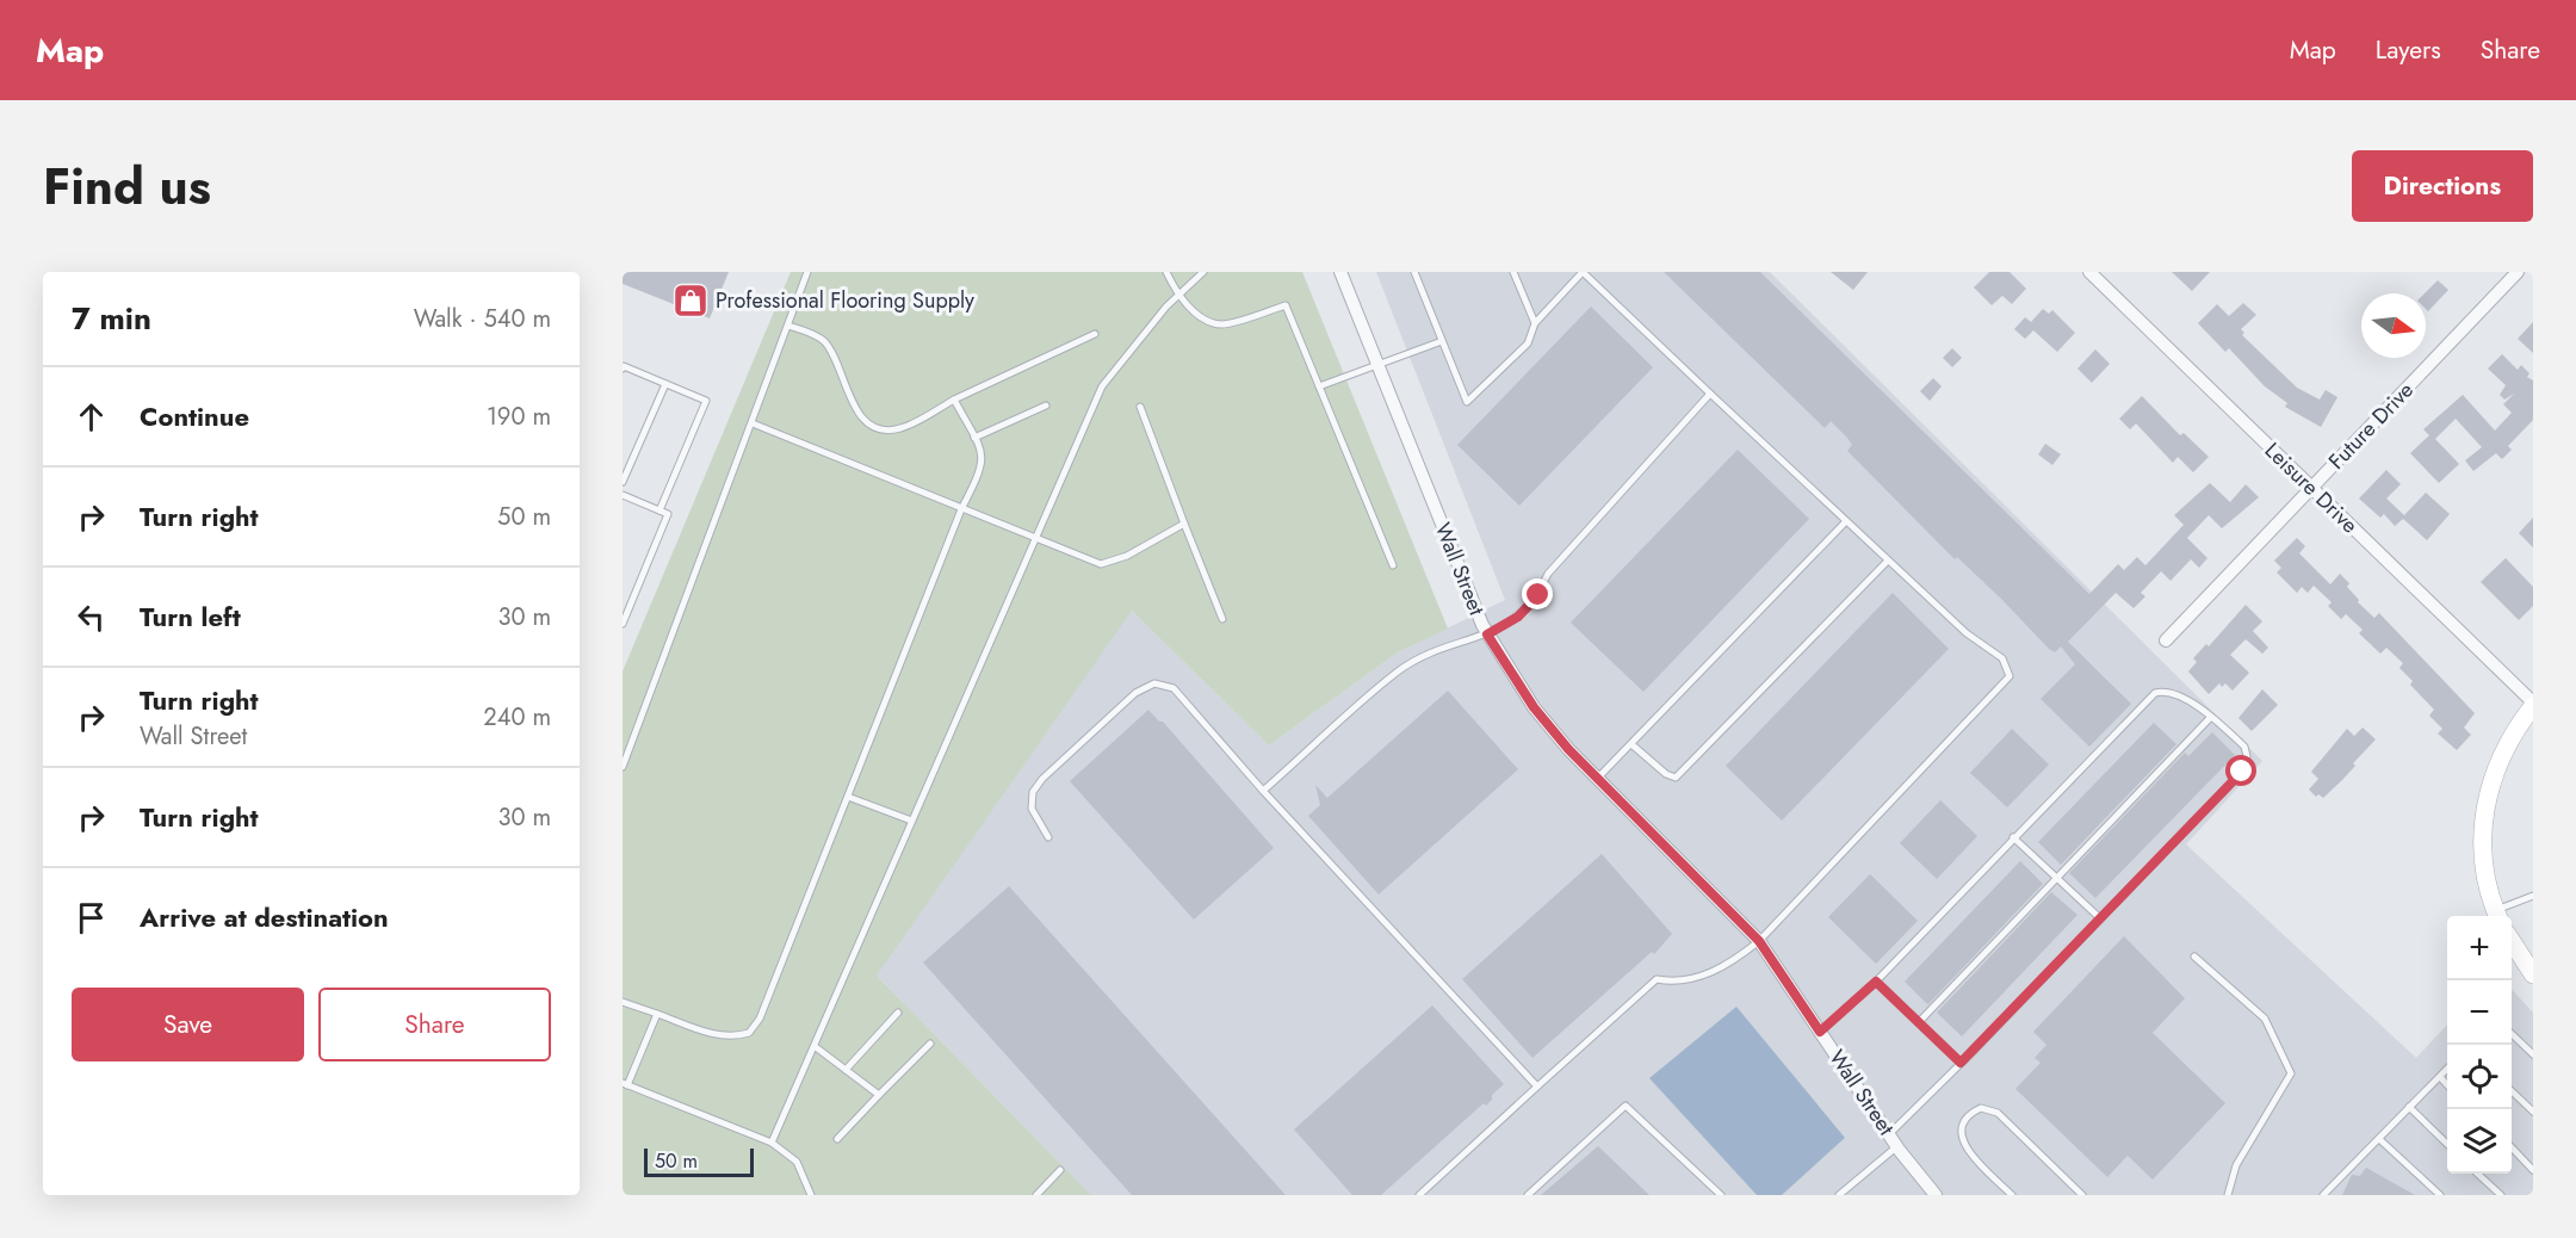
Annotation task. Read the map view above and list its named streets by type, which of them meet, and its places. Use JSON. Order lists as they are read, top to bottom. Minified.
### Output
{"streets":{"street":["Future Drive","Leisure Drive","Wall Street"]},"crossings":[["Future Drive","Leisure Drive"]],"places":{"shop":["Professional Flooring Supply"]},"scale_bar":"50 m","north":"right","page":{"header":"Map","nav":["Map","Layers","Share"],"title":"Find us","buttons":["Directions",["Save","Share"]],"heading":["7 min","Walk · 540 m"],"list":[["Continue","190 m"],["Turn right","50 m"],["Turn left","30 m"],["Turn right","Wall Street","240 m"],["Turn right","30 m"],"Arrive at destination"],"map_buttons":["+","−"],"scale":"50 m"}}
